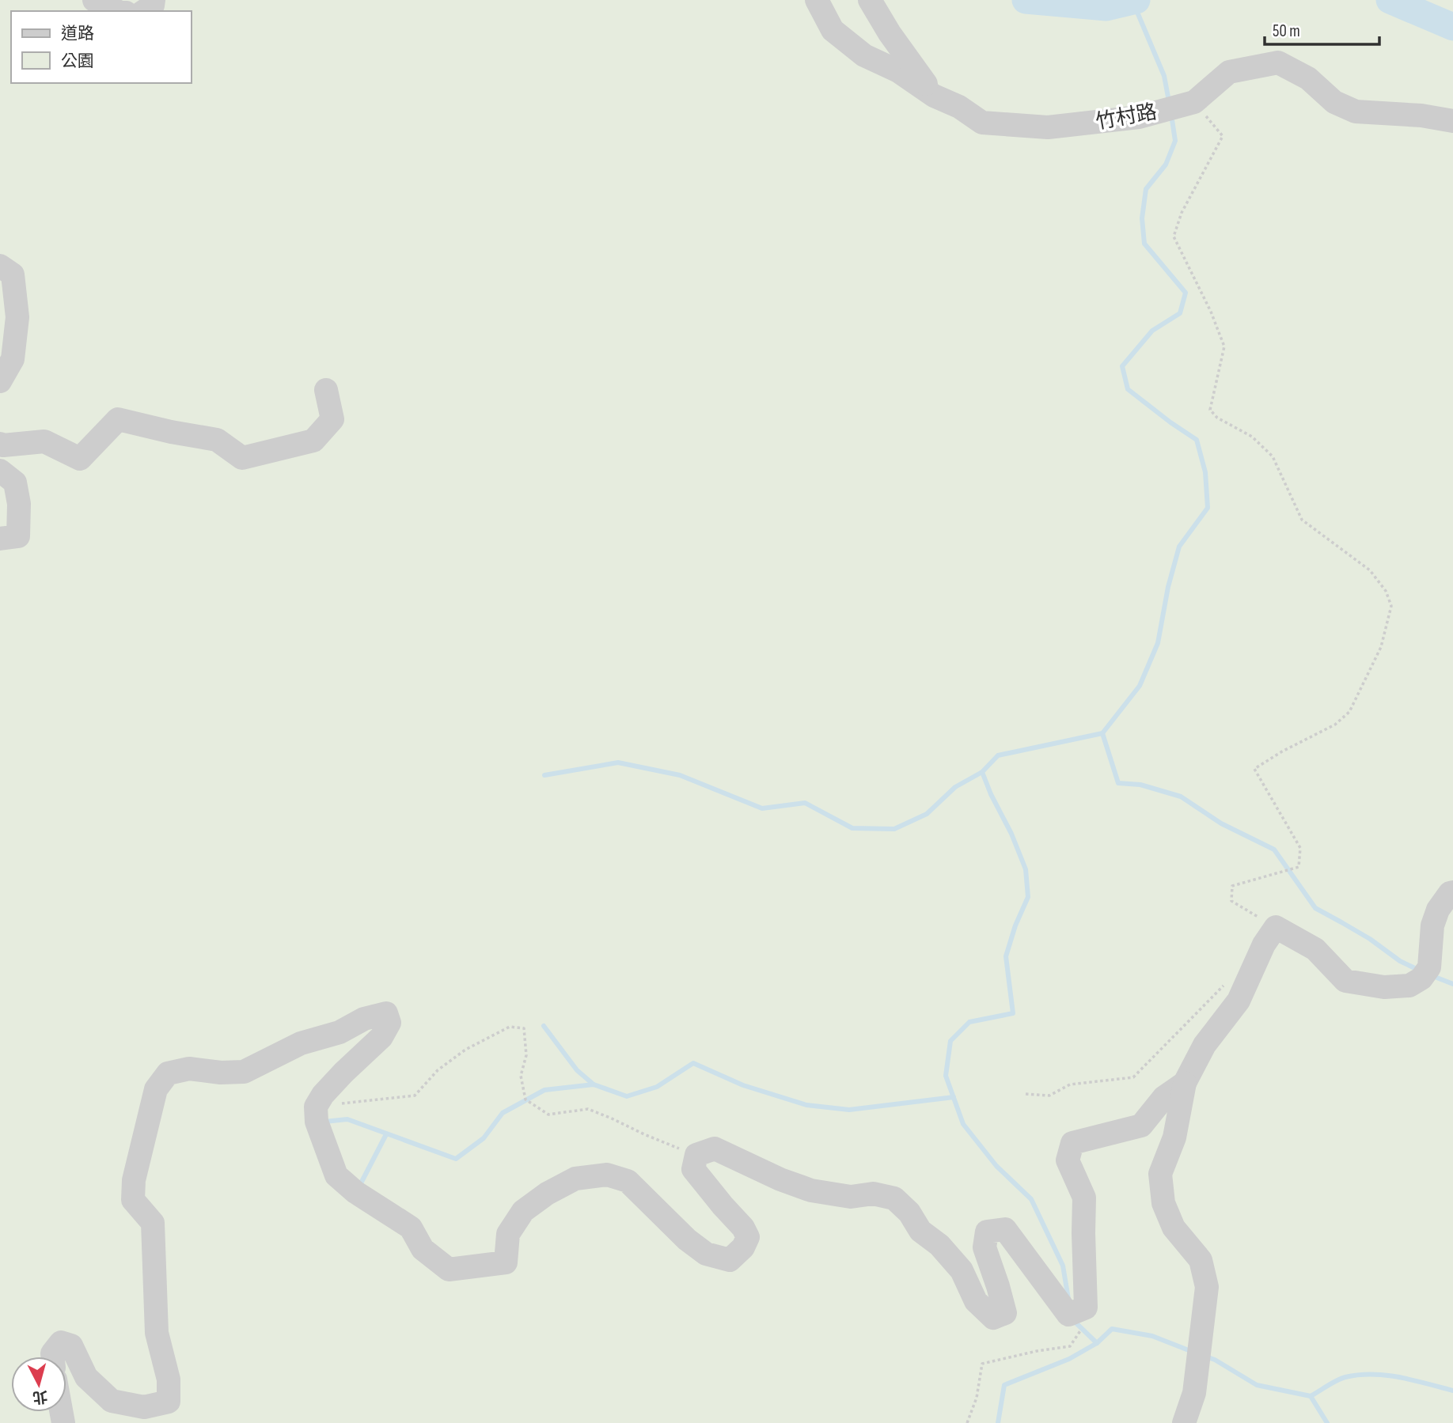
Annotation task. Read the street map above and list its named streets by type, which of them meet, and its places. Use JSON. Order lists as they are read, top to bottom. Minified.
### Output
{"streets":{"street":["竹村路"]},"legend":["道路","公園"],"scale_bar":"50 m","north":"bottom"}
